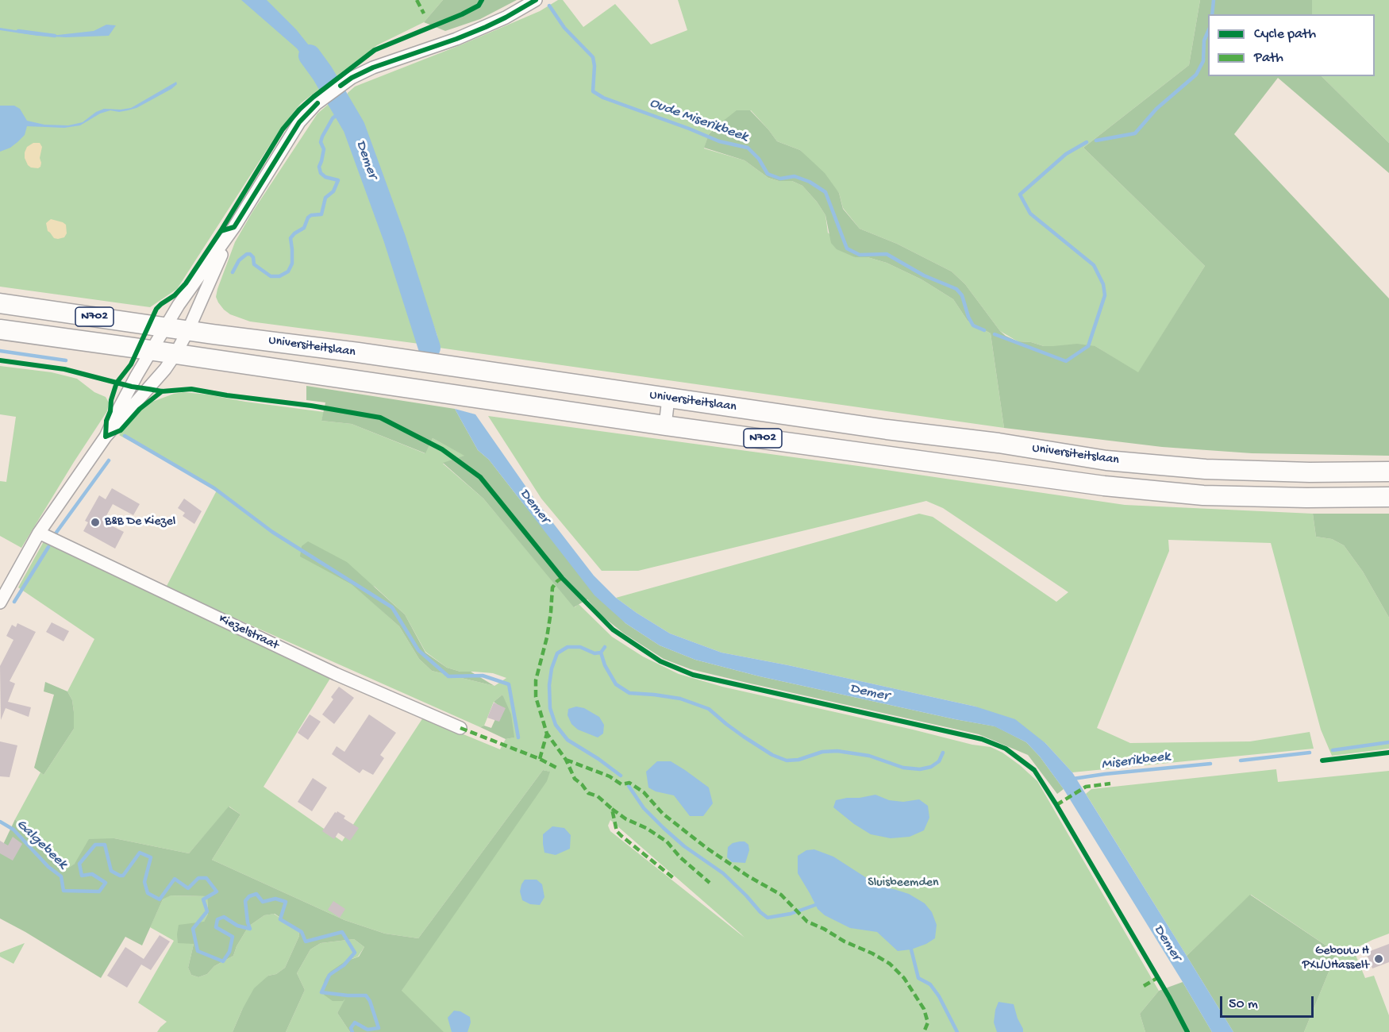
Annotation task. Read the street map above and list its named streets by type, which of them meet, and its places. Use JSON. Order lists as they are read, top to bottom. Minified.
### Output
{"streets":{"highway":["N702","Universiteitslaan"],"street":["Kiezelstraat"]},"water":["Oude Miserikbeek","Demer","Miserikbeek","Galgebeek"],"parks":["Sluisbeemden"],"places":["B&B De Kiezel","Gebouw H PXL/UHasselt"],"legend":["Cycle path","Path"],"scale_bar":"50 m"}
